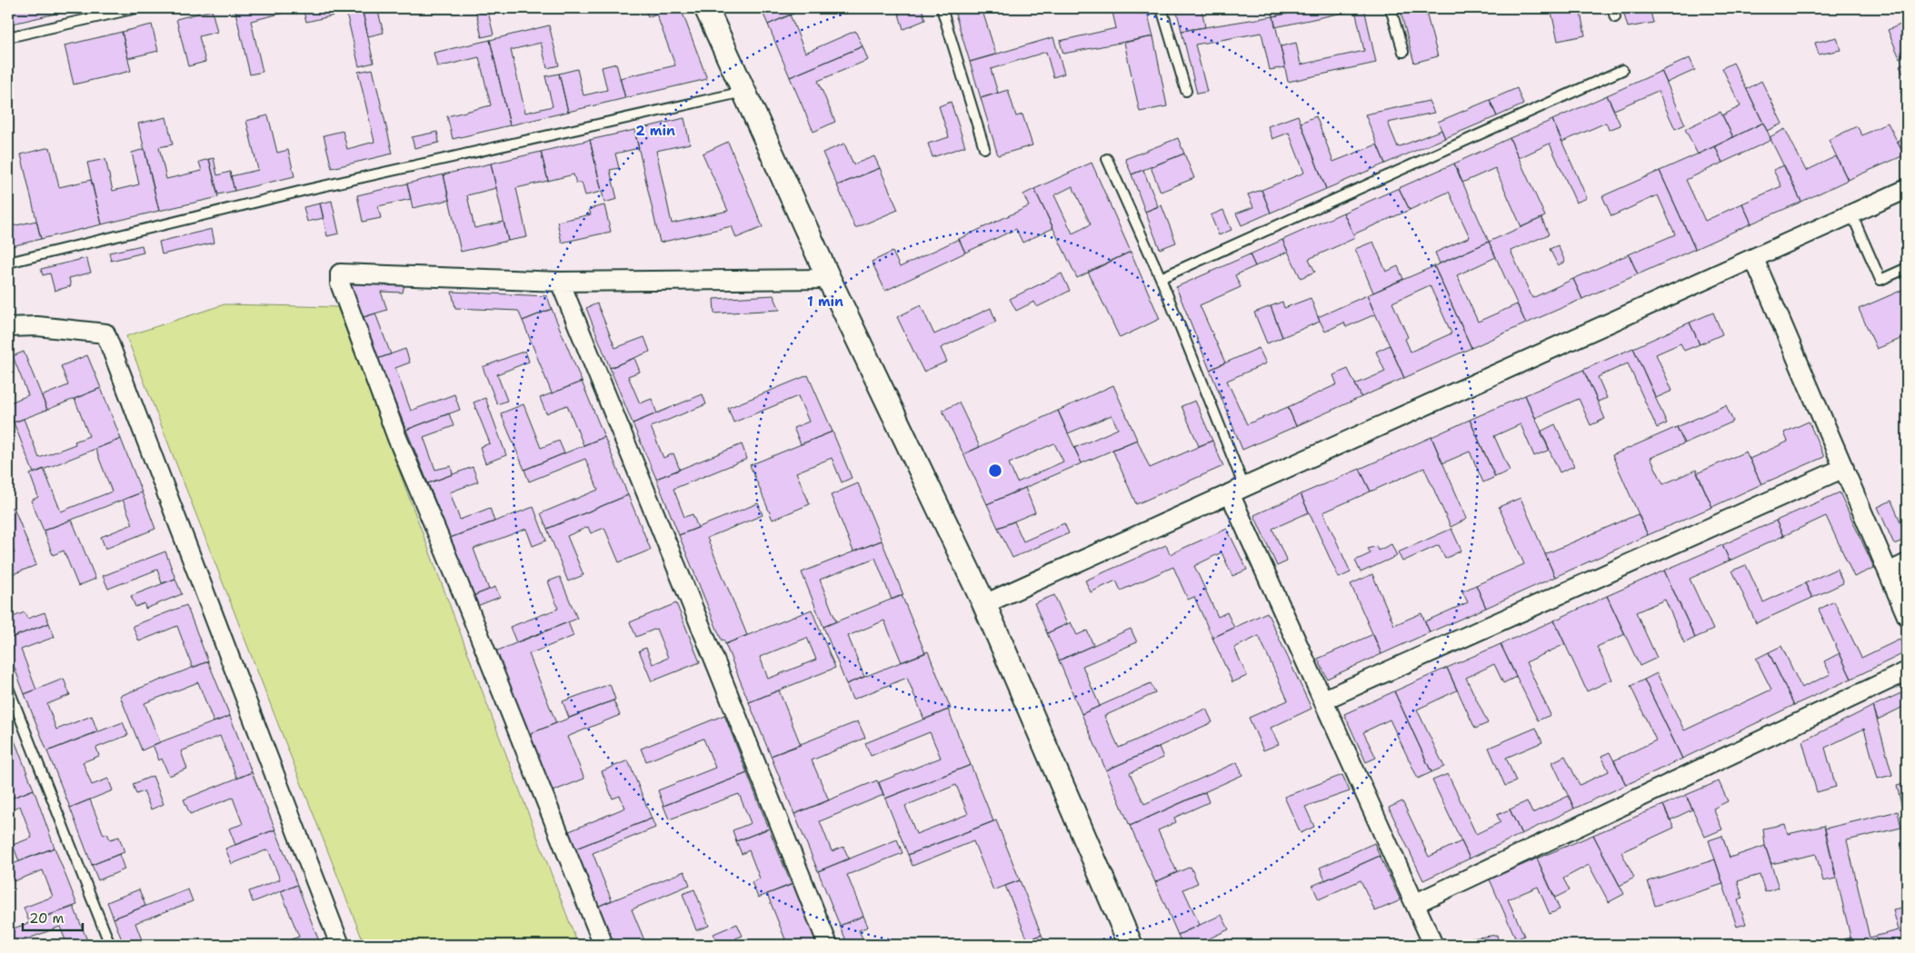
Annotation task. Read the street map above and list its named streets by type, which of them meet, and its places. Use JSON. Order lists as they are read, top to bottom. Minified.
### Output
{"scale_bar":"20 m","rings":["2 min","1 min"]}
